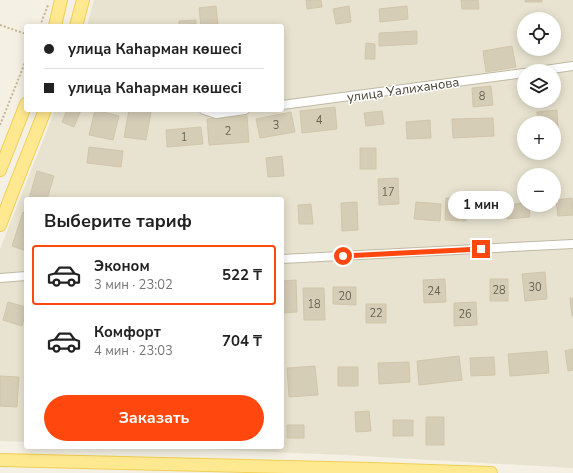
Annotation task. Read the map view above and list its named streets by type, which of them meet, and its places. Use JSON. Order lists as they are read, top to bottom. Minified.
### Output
{"streets":{"street":["улица Уалиханова"]},"house_numbers":["8","4","3","2","1","17","30","28","24","20","18","22","26"],"page":{"map_buttons":["+","−"],"banner":["улица Каһарман көшесі","улица Каһарман көшесі"],"bubble":"1 мин","heading":"Выберите тариф","list":[{"name":"Эконом","note":"3 мин · 23:02","value":"522 ₸"},{"name":"Комфорт","note":"4 мин · 23:03","value":"704 ₸"}],"buttons":"Заказать"}}
